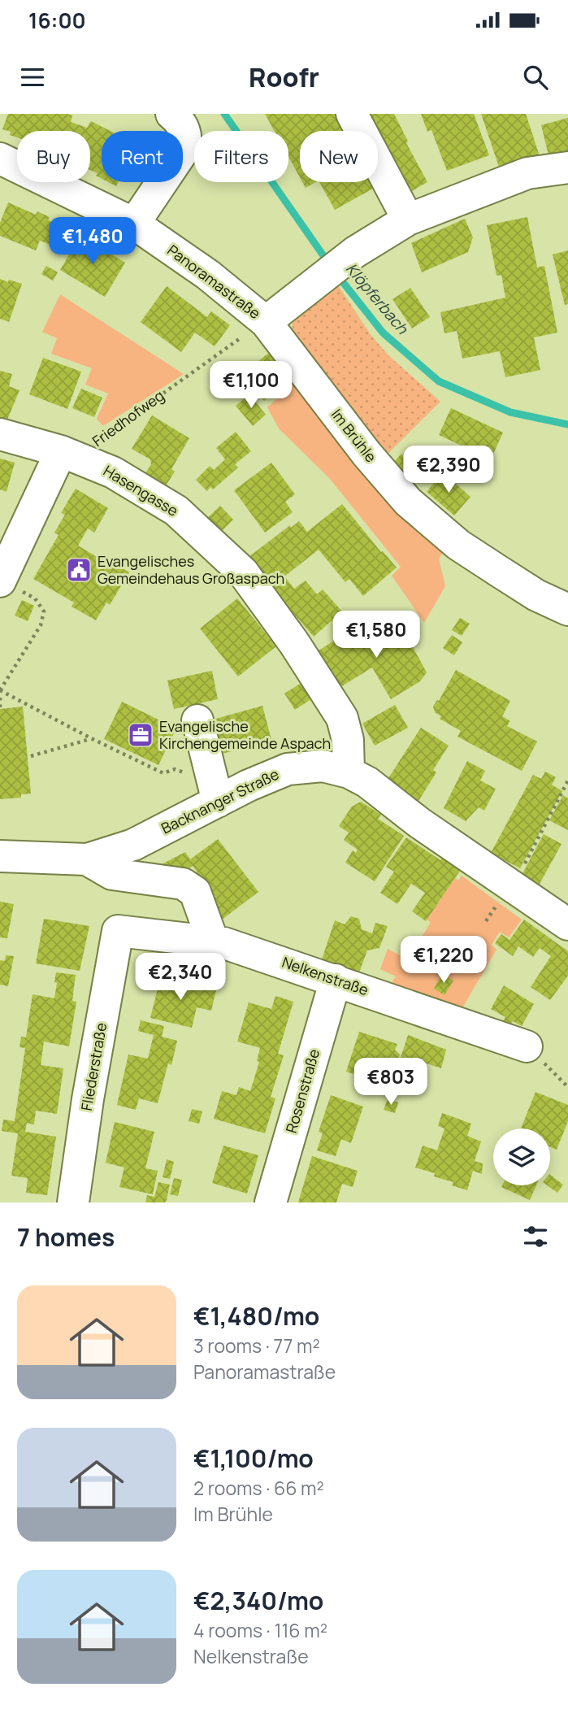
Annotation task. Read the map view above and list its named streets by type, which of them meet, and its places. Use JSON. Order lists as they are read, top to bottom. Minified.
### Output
{"streets":{"street":["Panoramastraße","Im Brühle","Hasengasse","Backnanger Straße","Nelkenstraße","Fliederstraße","Rosenstraße"],"path":["Friedhofweg"]},"crossings":[["Panoramastraße","Friedhofweg"],["Panoramastraße","Im Brühle"],["Friedhofweg","Im Brühle"],["Friedhofweg","Hasengasse"],["Hasengasse","Backnanger Straße"],["Nelkenstraße","Fliederstraße"],["Nelkenstraße","Rosenstraße"]],"water":["Klöpferbach"],"places":{"public building":["Evangelisches Gemeindehaus Großaspach"],"office":["Evangelische Kirchengemeinde Aspach"]},"page":{"status":"16:00","header":"Roofr","chip":["Buy","Rent","Filters","New"],"price":["€1,480","€1,100","€2,390","€1,580","€1,220","€2,340","€803"],"heading":"7 homes","list":[{"name":"€1,480/mo","note":"3 rooms · 77 m² · Panoramastraße"},{"name":"€1,100/mo","note":"2 rooms · 66 m² · Im Brühle"},{"name":"€2,340/mo","note":"4 rooms · 116 m² · Nelkenstraße"}]}}
